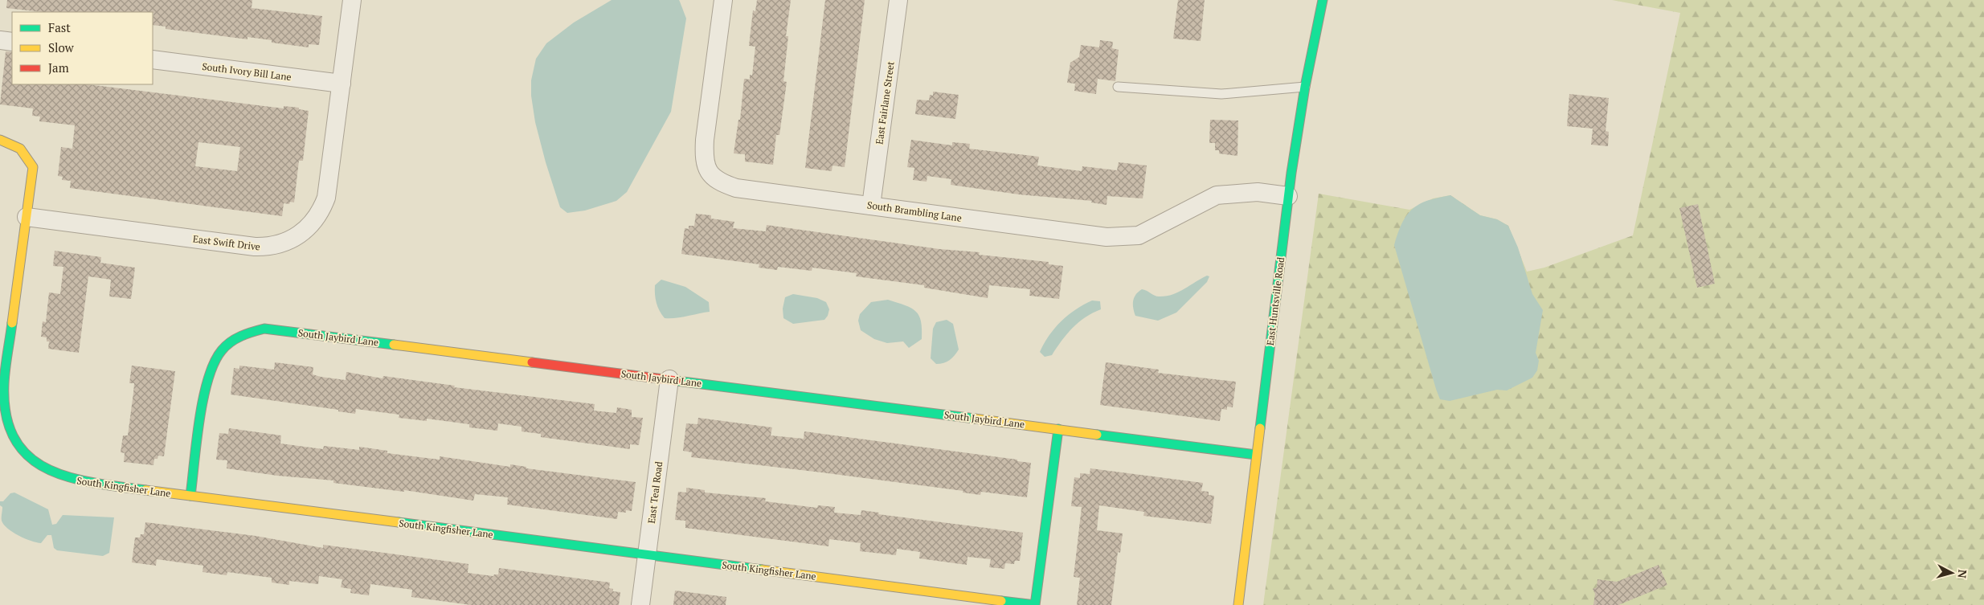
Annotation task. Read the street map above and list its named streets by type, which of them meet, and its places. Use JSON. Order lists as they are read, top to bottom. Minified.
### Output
{"streets":{"street":["South Ivory Bill Lane","East Fairlane Street","South Brambling Lane","East Swift Drive","East Huntsville Road","South Jaybird Lane","South Kingfisher Lane","East Teal Road"]},"crossings":[["South Ivory Bill Lane","East Swift Drive"],["East Fairlane Street","South Brambling Lane"],["South Brambling Lane","East Huntsville Road"],["East Swift Drive","South Kingfisher Lane"],["East Huntsville Road","South Jaybird Lane"],["South Jaybird Lane","South Kingfisher Lane"],["South Jaybird Lane","East Teal Road"],["South Kingfisher Lane","East Teal Road"]],"legend":["Fast","Slow","Jam"],"north":"right"}
